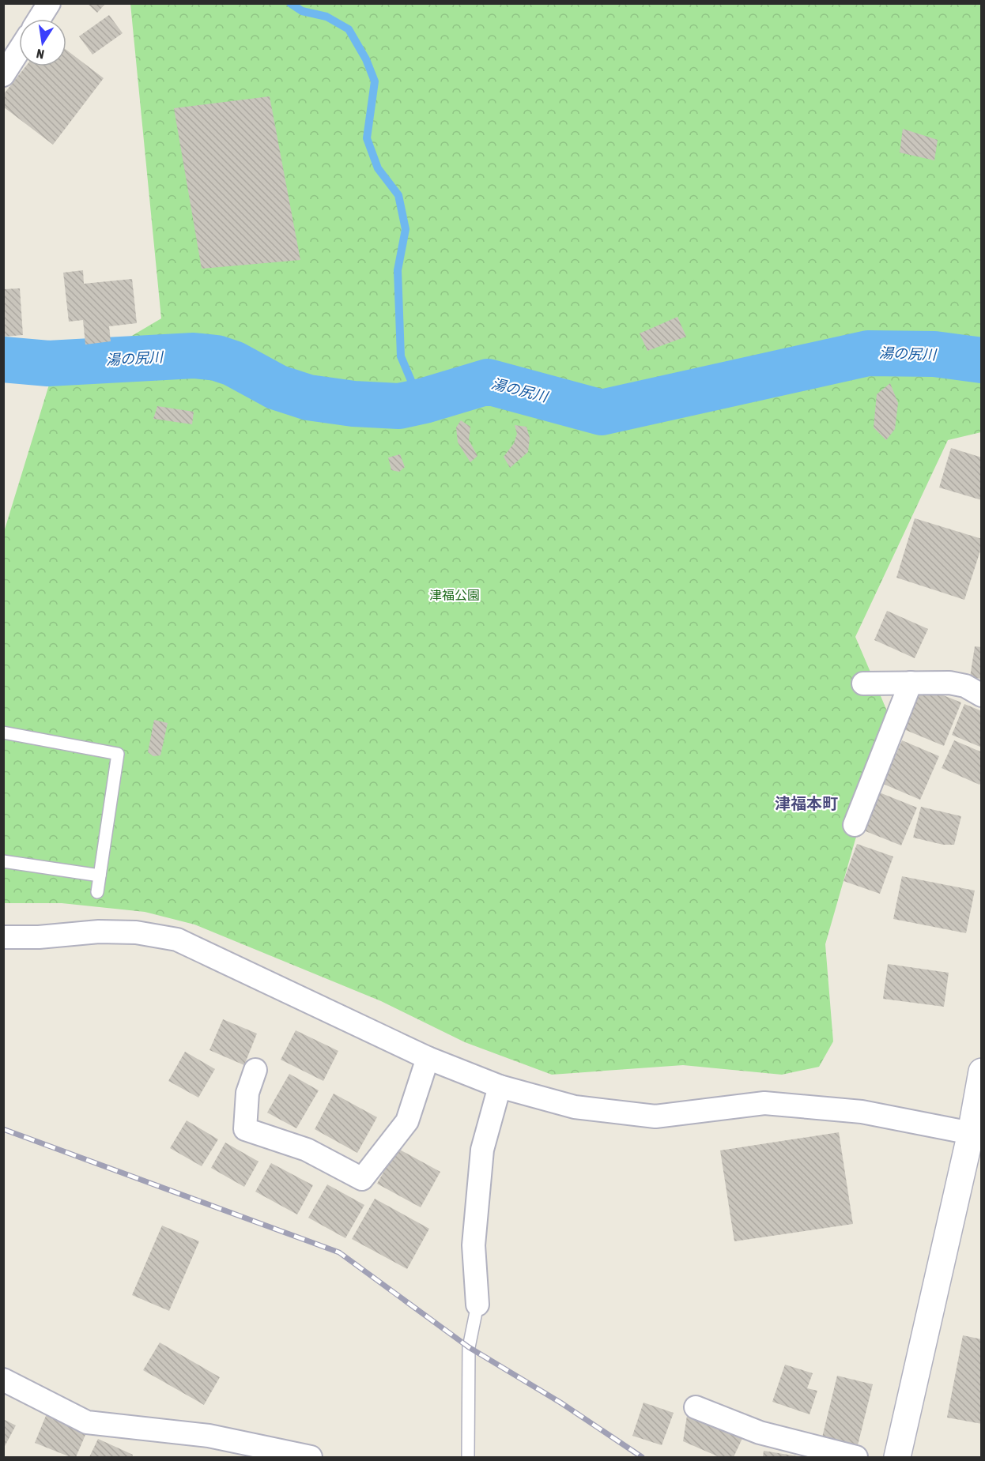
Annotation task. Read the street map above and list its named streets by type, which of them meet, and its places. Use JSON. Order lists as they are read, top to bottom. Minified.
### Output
{"districts":["津福本町"],"water":["湯の尻川"],"parks":["津福公園"],"north":"bottom"}
